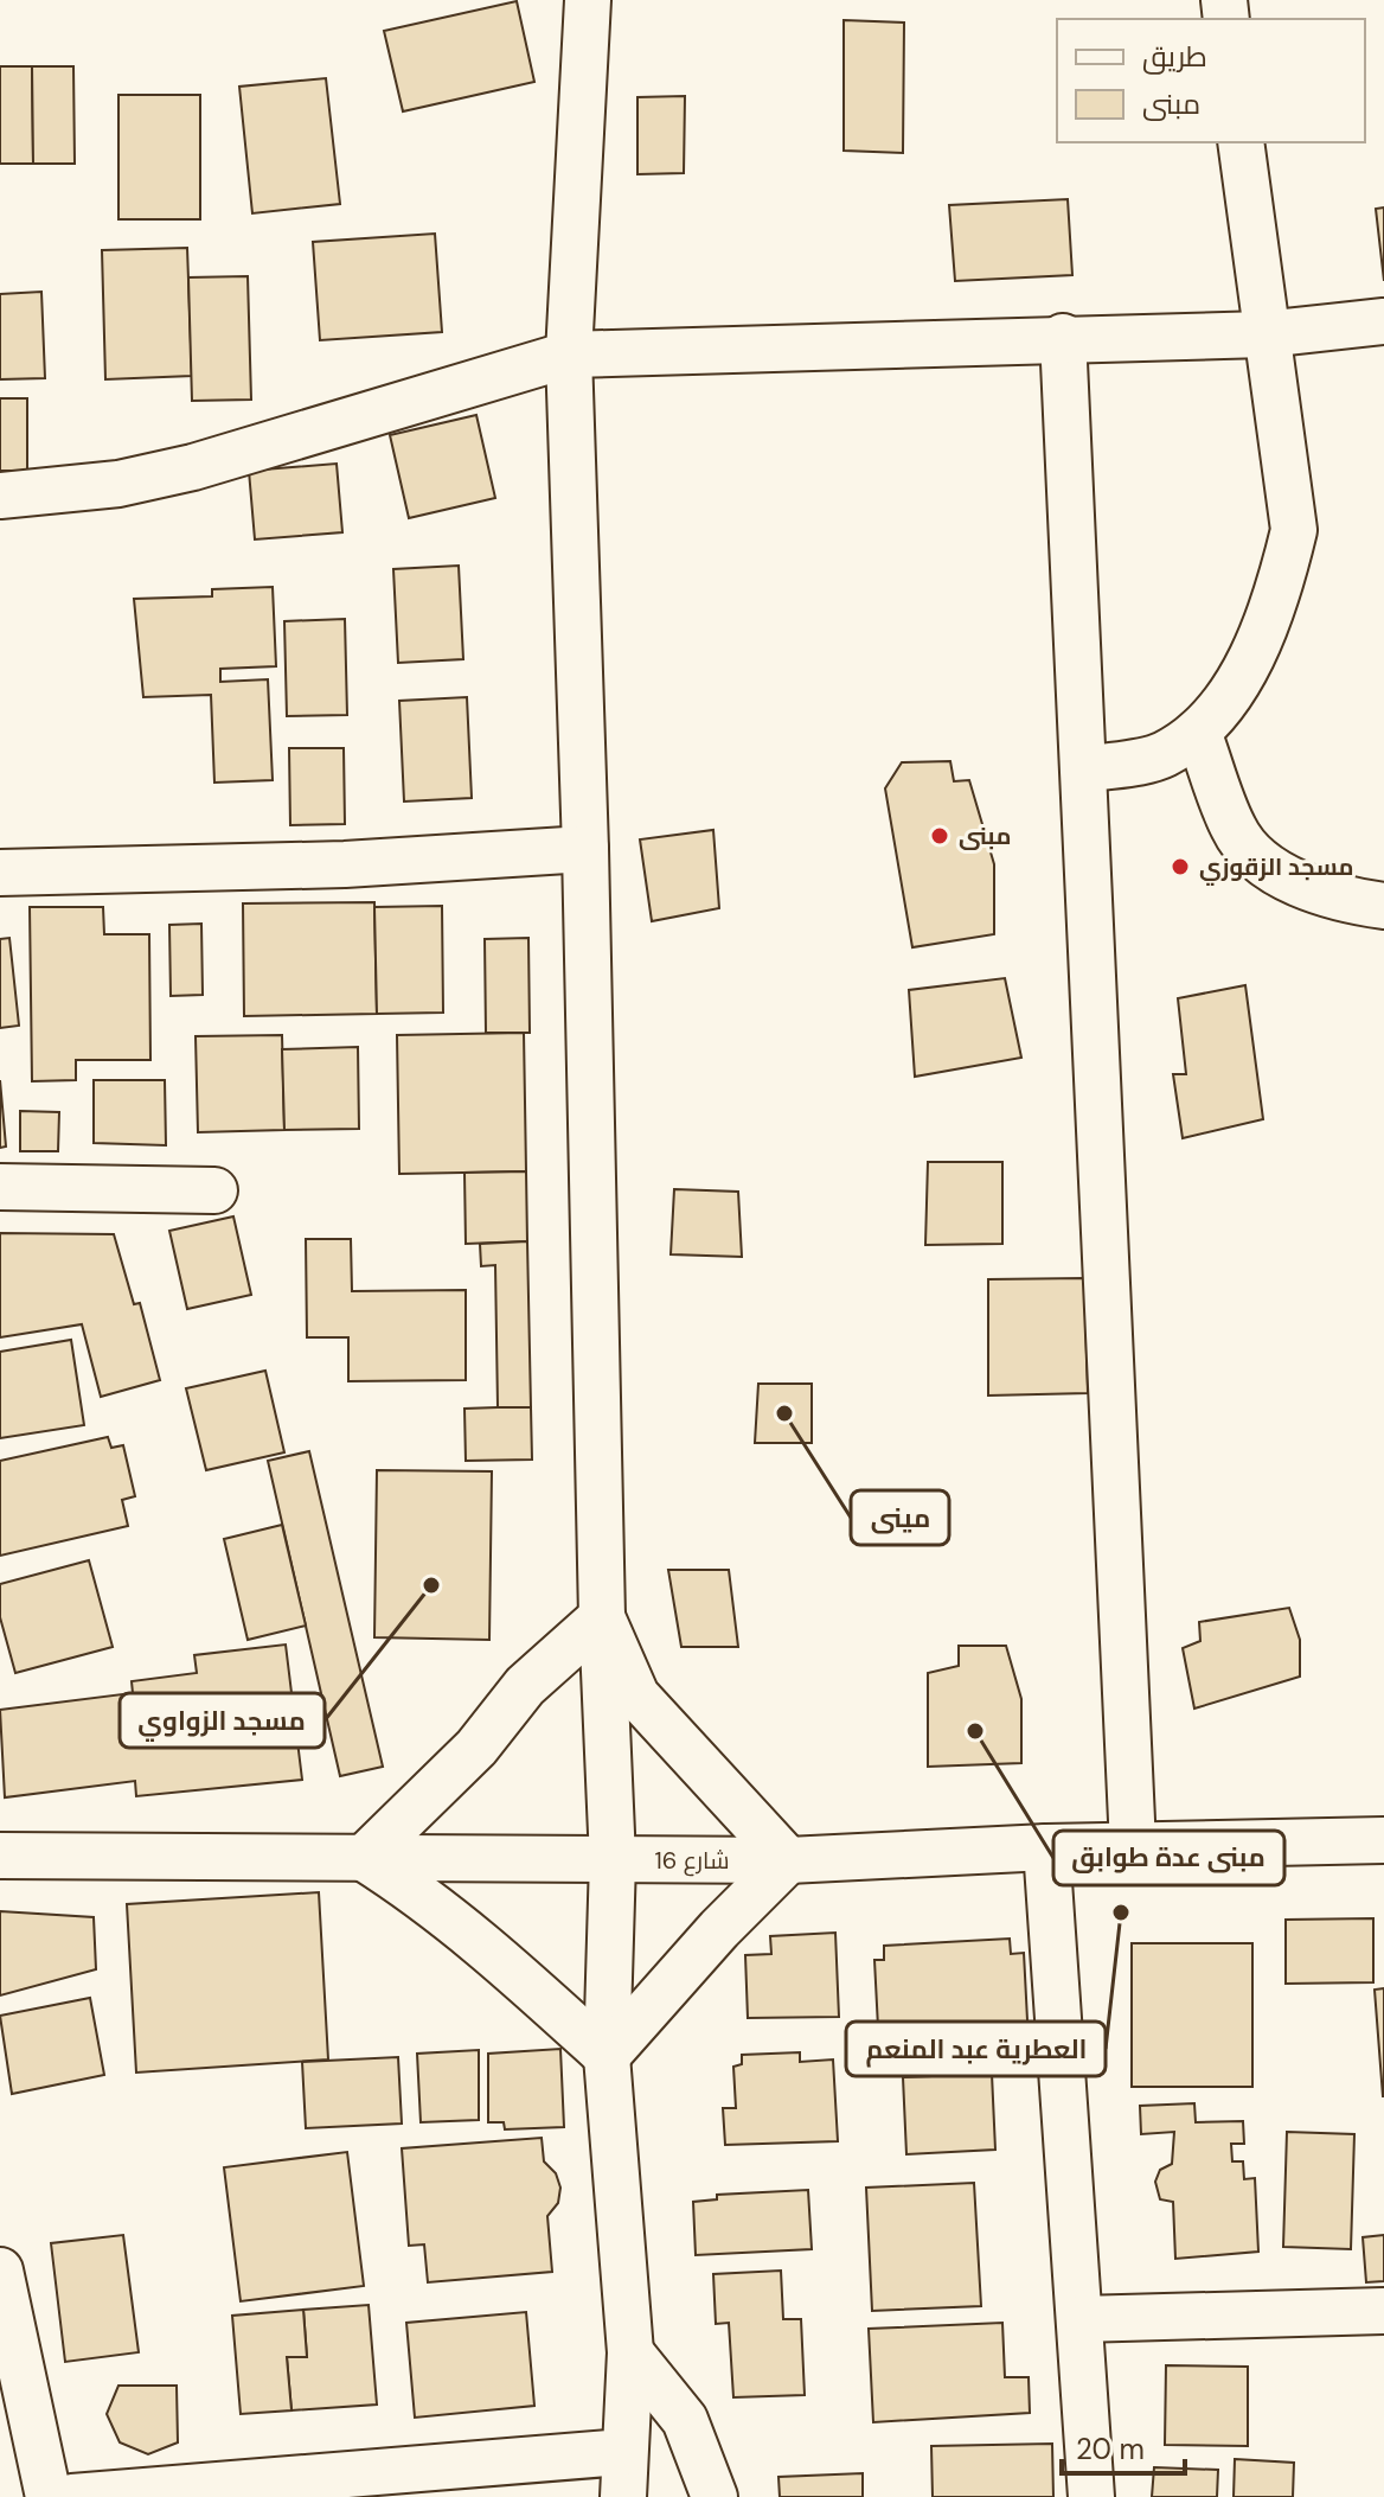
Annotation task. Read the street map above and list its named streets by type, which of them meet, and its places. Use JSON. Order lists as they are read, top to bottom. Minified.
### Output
{"streets":{"street":["شارع 16"]},"places":["مبنى","مسجد الزقوزي","مينى","مسجد الزواوي","مبنى عدة طوابق","العطرية عبد المنعم"],"legend":["طريق","مبنى"],"scale_bar":"20 m"}
